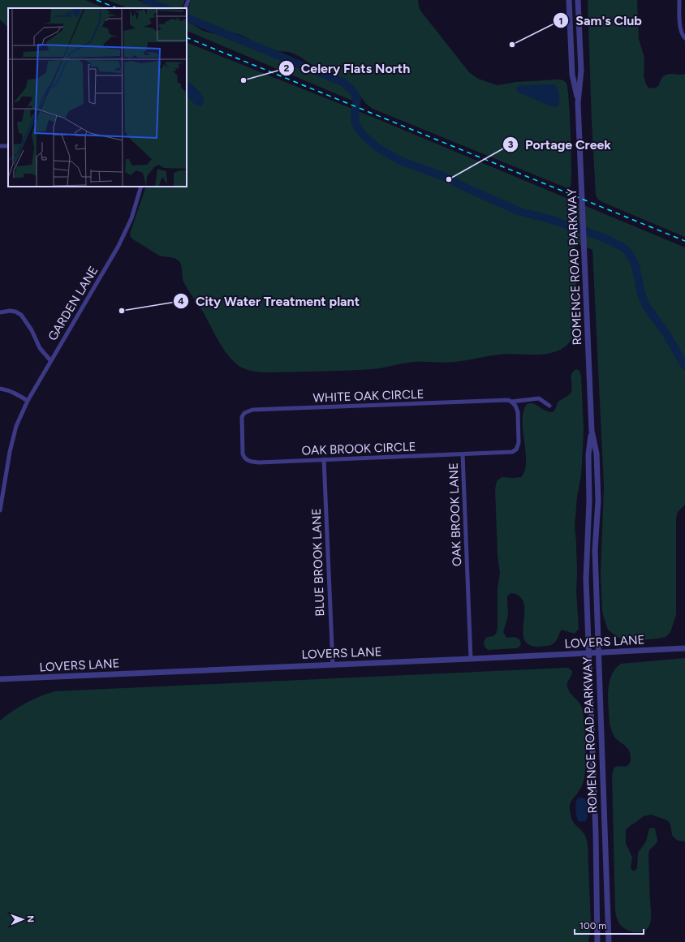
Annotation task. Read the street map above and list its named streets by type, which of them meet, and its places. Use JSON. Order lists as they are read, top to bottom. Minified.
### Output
{"streets":{"street":["ROMENCE ROAD PARKWAY","GARDEN LANE","WHITE OAK CIRCLE","OAK BROOK CIRCLE","OAK BROOK LANE","BLUE BROOK LANE","LOVERS LANE"]},"crossings":[["ROMENCE ROAD PARKWAY","LOVERS LANE"],["WHITE OAK CIRCLE","OAK BROOK CIRCLE"],["WHITE OAK CIRCLE","OAK BROOK LANE"],["OAK BROOK CIRCLE","OAK BROOK LANE"],["OAK BROOK CIRCLE","BLUE BROOK LANE"],["OAK BROOK LANE","LOVERS LANE"],["BLUE BROOK LANE","LOVERS LANE"]],"places":["Sam's Club","Celery Flats North","Portage Creek","City Water Treatment plant"],"scale_bar":"100 m","north":"right"}
